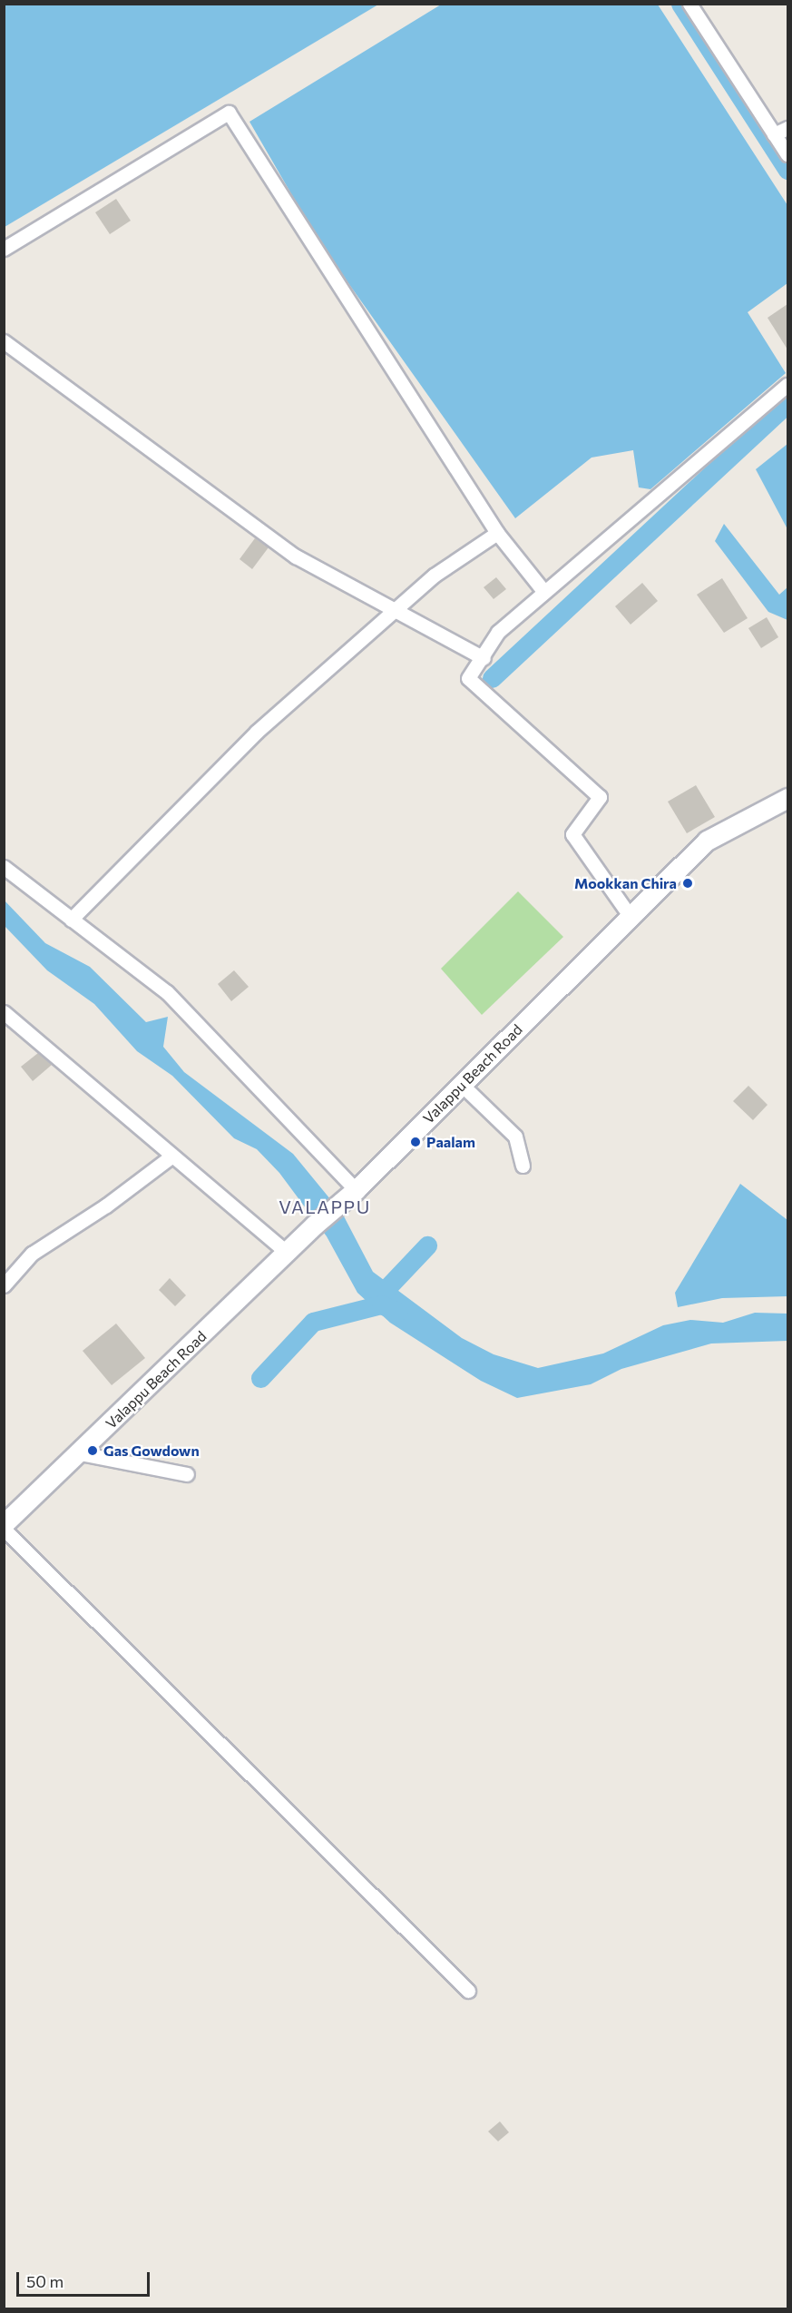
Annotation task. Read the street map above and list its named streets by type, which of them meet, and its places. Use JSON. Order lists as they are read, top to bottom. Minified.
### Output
{"streets":{"main road":["Valappu Beach Road"]},"districts":["VALAPPU"],"places":["Mookkan Chira","Paalam","Gas Gowdown"],"scale_bar":"50 m"}
